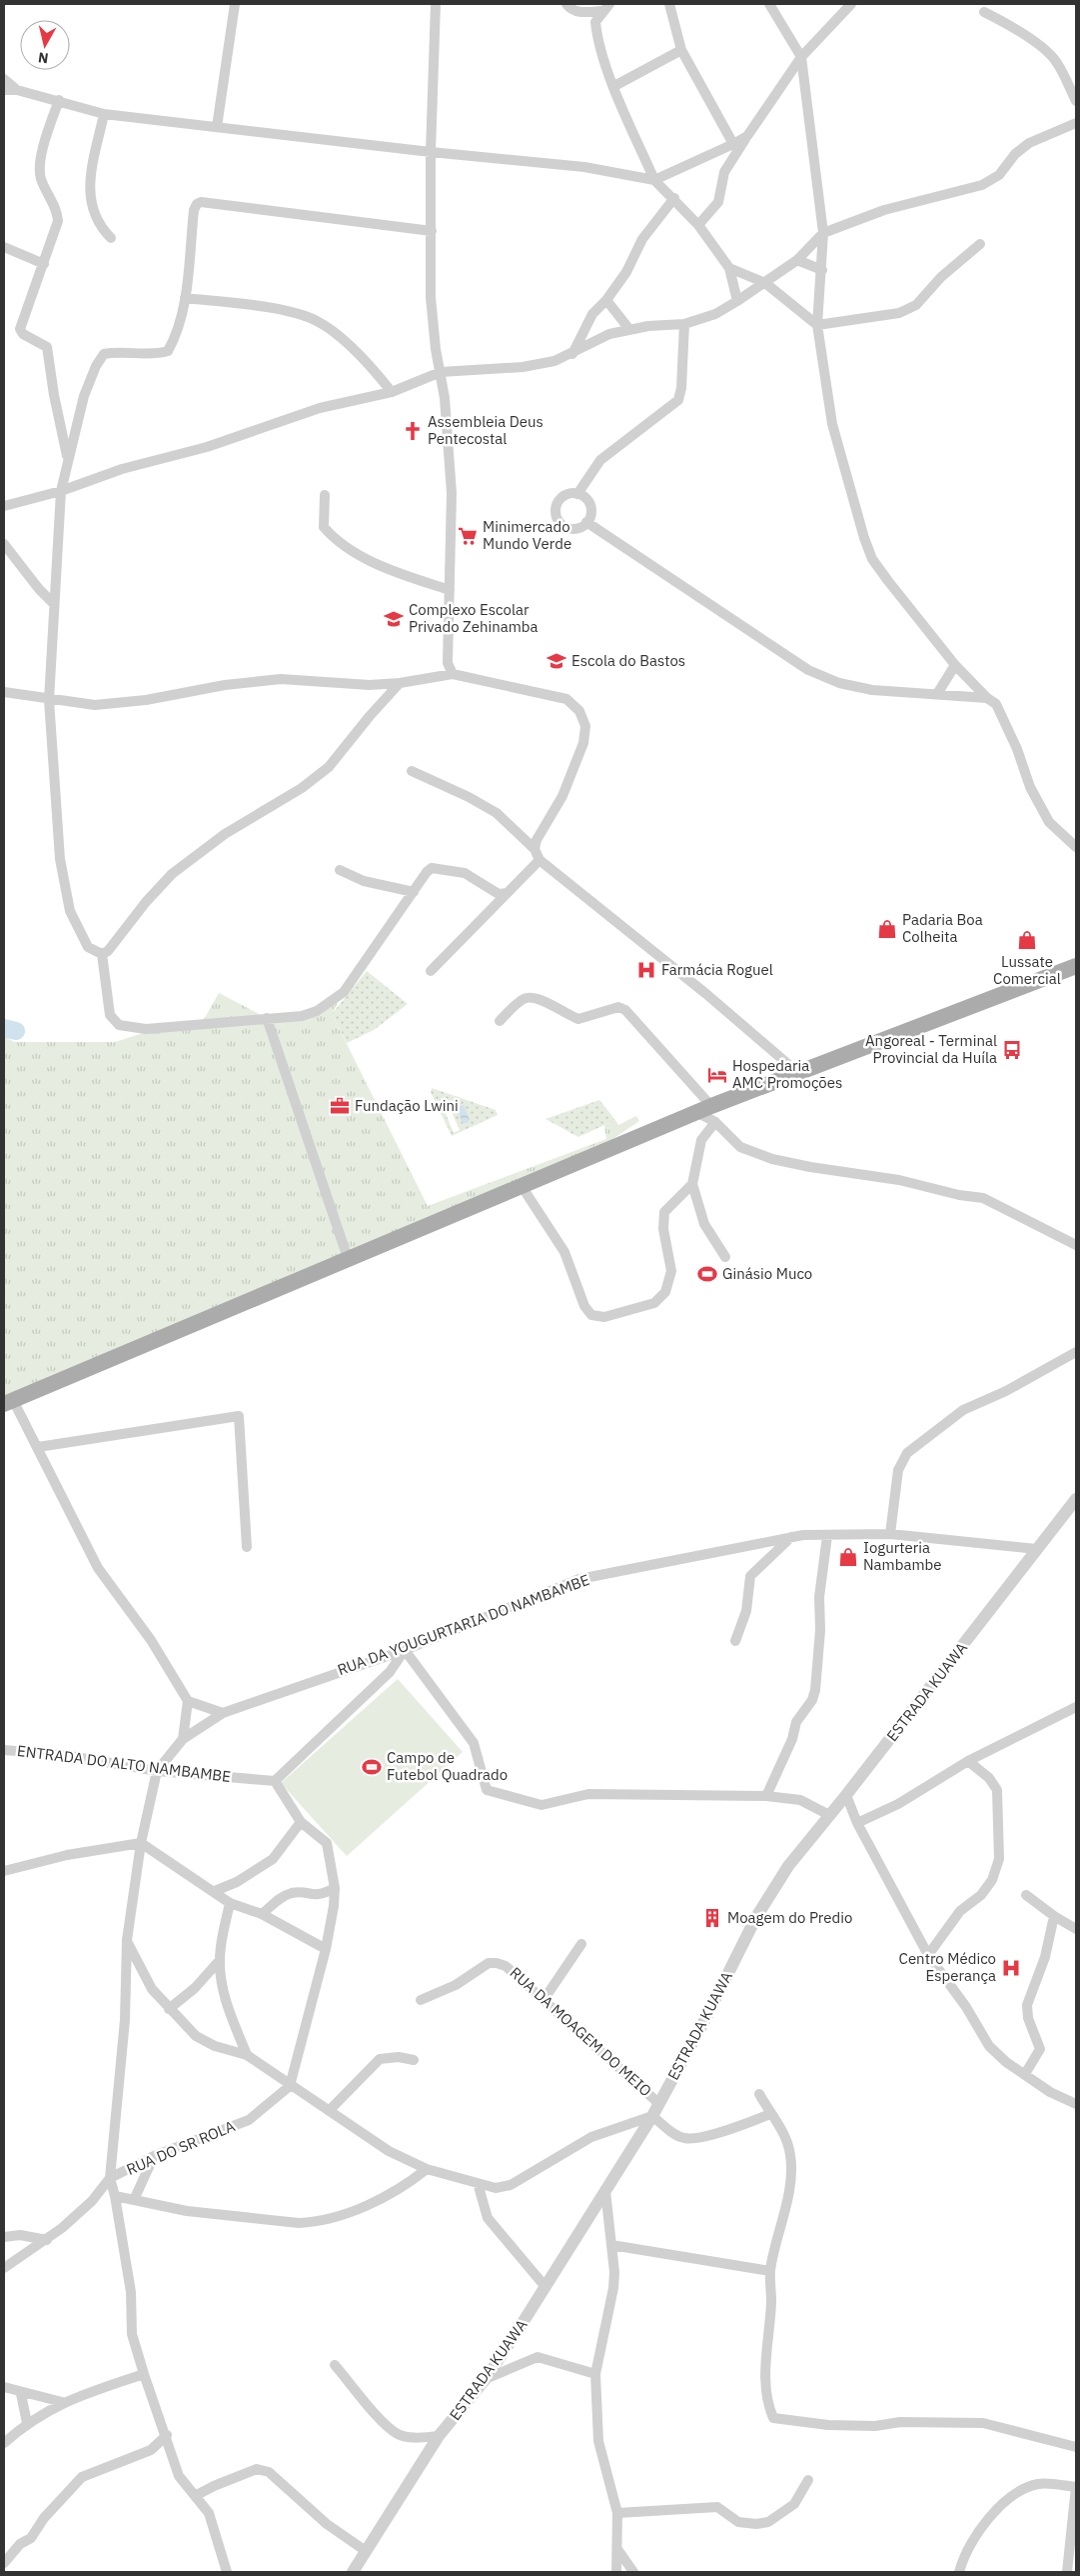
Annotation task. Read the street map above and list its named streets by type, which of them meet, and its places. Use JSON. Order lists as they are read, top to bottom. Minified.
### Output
{"streets":{"street":["RUA DA YOUGURTARIA DO NAMBAMBE","ESTRADA KUAWA","ENTRADA DO ALTO NAMBAMBE","RUA DA MOAGEM DO MEIO","RUA DO SR ROLA"]},"crossings":[["RUA DA YOUGURTARIA DO NAMBAMBE","ESTRADA KUAWA"],["RUA DA YOUGURTARIA DO NAMBAMBE","ENTRADA DO ALTO NAMBAMBE"],["ESTRADA KUAWA","RUA DA MOAGEM DO MEIO"]],"places":{"church":["Assembleia Deus Pentecostal"],"supermarket":["Minimercado Mundo Verde"],"school or university":["Complexo Escolar Privado Zehinamba","Escola do Bastos"],"shop":["Padaria Boa Colheita","Lussate Comercial","Iogurteria Nambambe"],"hospital":["Farmácia Roguel","Centro Médico Esperança"],"bus stop":["Angoreal - Terminal Provincial da Huíla"],"hotel":["Hospedaria AMC Promoções"],"office":["Fundação Lwini"],"sports":["Ginásio Muco","Campo de Futebol Quadrado"],"building":["Moagem do Predio"]},"north":"bottom"}
